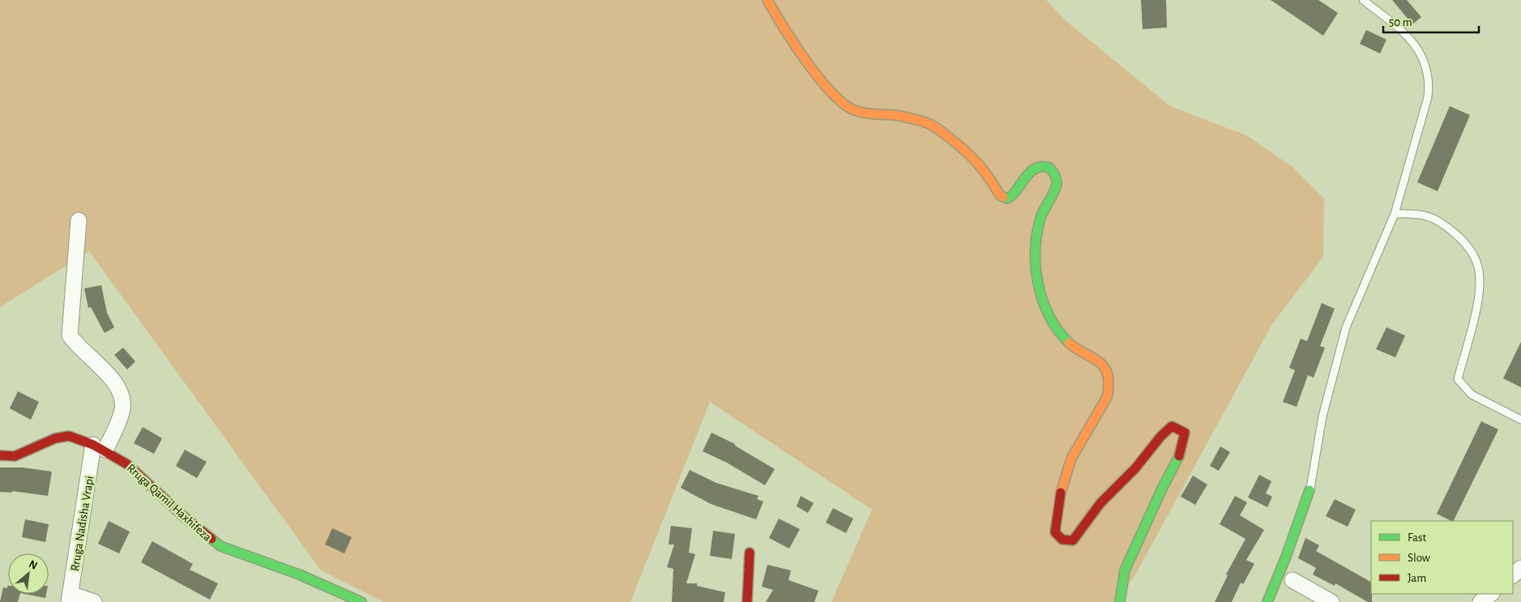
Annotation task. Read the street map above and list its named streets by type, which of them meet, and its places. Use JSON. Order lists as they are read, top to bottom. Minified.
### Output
{"streets":{"street":["Rruga Qamil Haxhifeza","Rruga Nadisha Vrapi"]},"crossings":[["Rruga Qamil Haxhifeza","Rruga Nadisha Vrapi"]],"legend":["Fast","Slow","Jam"],"scale_bar":"50 m","north":"top right"}
